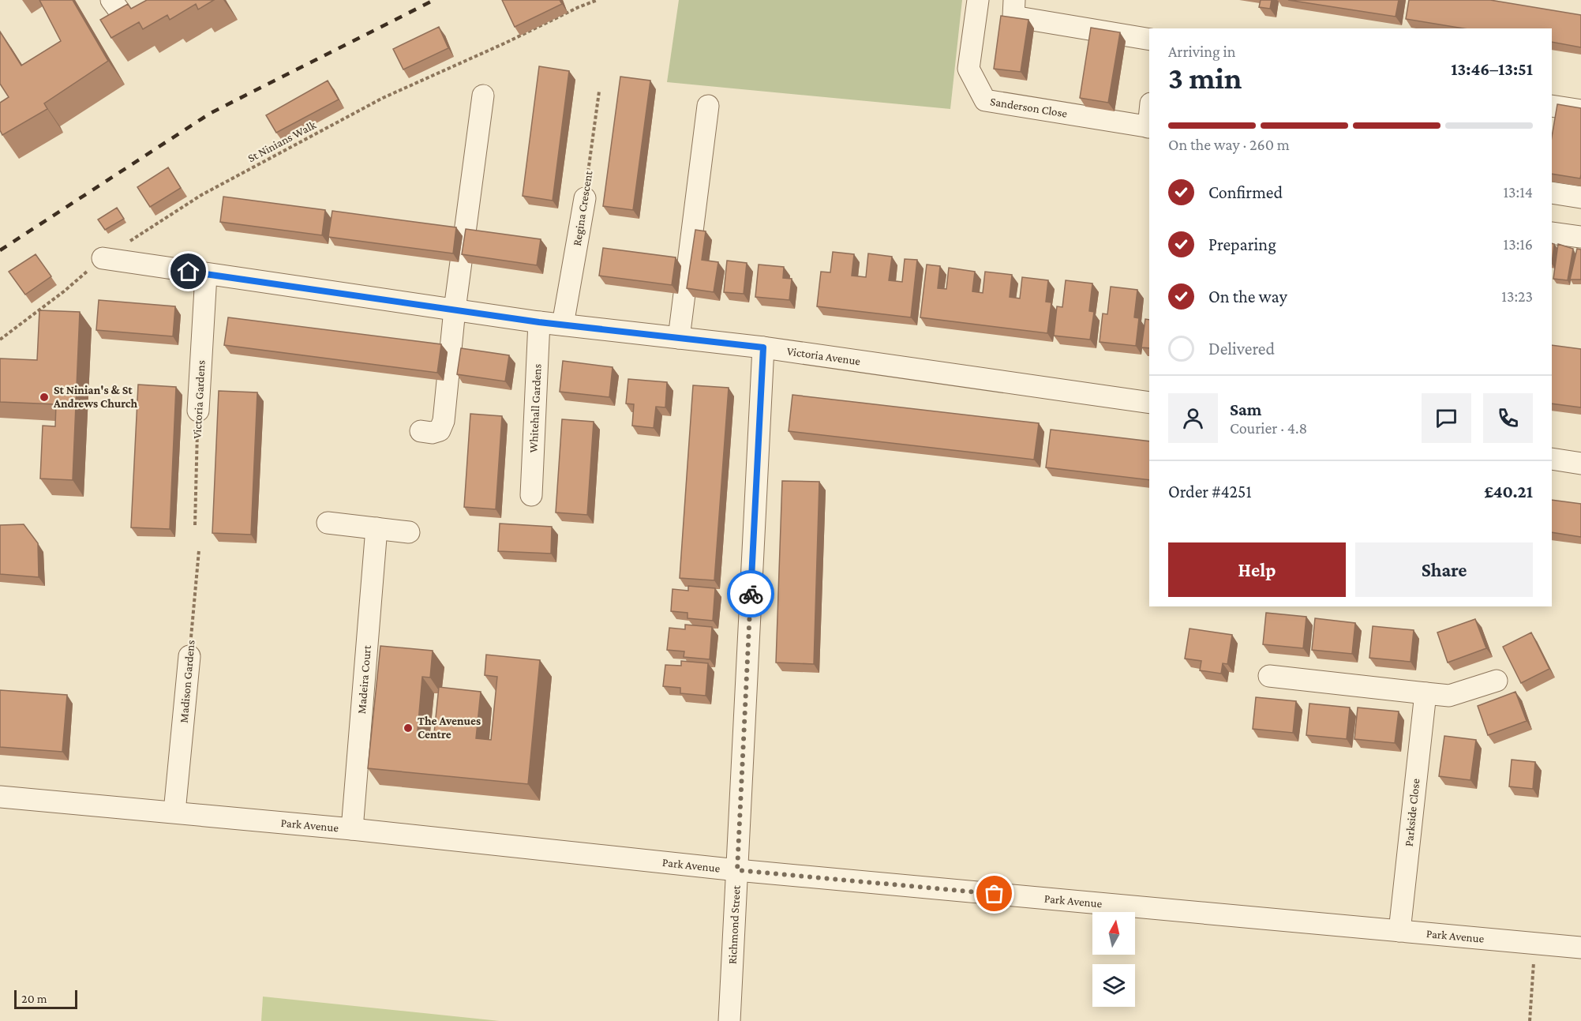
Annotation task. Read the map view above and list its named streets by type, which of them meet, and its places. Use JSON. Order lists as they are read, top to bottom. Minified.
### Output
{"streets":{"street":["Sanderson Close","Regina Crescent","Victoria Avenue","Victoria Gardens","Whitehall Gardens","Madeira Court","Madison Gardens","Parkside Close","Park Avenue","Richmond Street"],"path":["St Ninians Walk"]},"crossings":[["St Ninians Walk","Victoria Avenue"],["Regina Crescent","Victoria Avenue"],["Victoria Avenue","Victoria Gardens"],["Victoria Avenue","Whitehall Gardens"],["Victoria Avenue","Richmond Street"],["Madeira Court","Park Avenue"],["Madison Gardens","Park Avenue"],["Parkside Close","Park Avenue"],["Park Avenue","Richmond Street"]],"places":["St Ninian's & St Andrews Church","The Avenues Centre"],"scale_bar":"20 m","north":"top","page":{"heading":["3 min","Arriving in","13:46–13:51"],"panel":["Sam","Courier · 4.8","Order #4251","£40.21"],"bar":"On the way · 260 m","list":[["Confirmed","13:14"],["Preparing","13:16"],["On the way","13:23"],"Delivered"],"buttons":["Help","Share"],"scale":"20 m"}}
